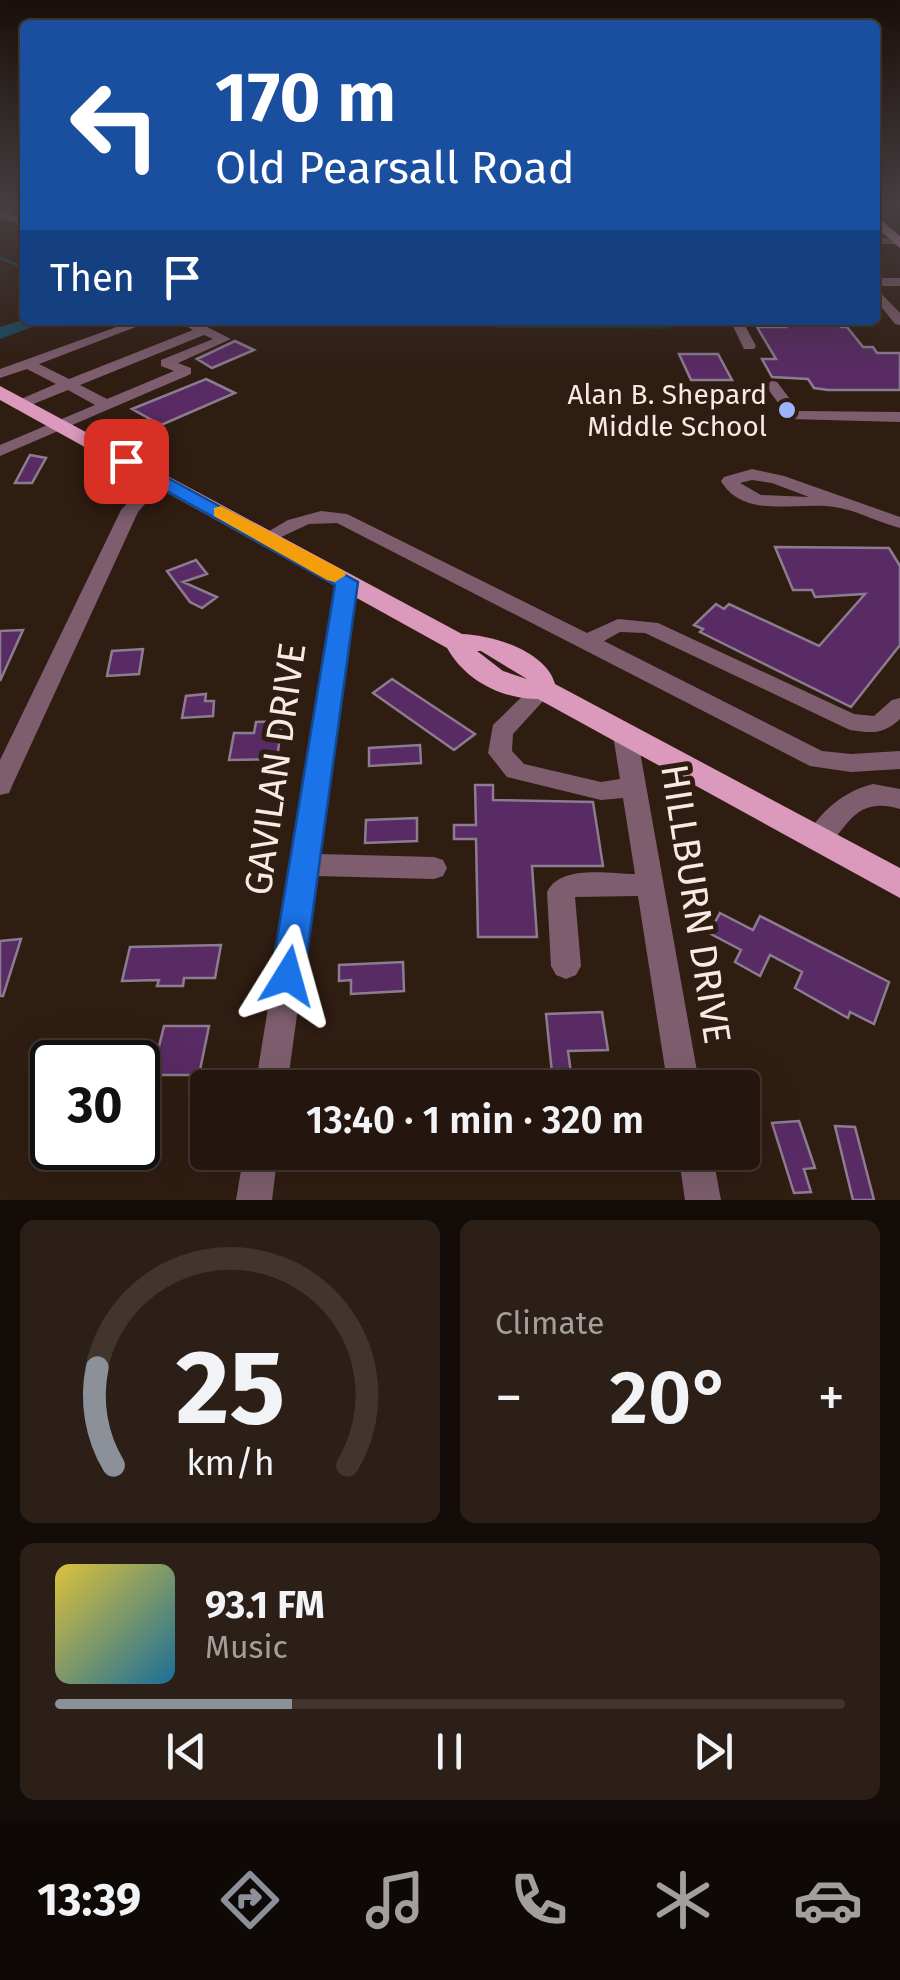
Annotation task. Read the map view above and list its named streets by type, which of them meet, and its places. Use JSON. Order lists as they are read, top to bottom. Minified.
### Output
{"streets":{"street":["GAVILAN DRIVE","HILLBURN DRIVE"]},"places":["Alan B. Shepard Middle School"],"page":{"turn":["170 m","Old Pearsall Road"],"then":"Then","limit":"30","trip":"13:40 · 1 min · 320 m","tile":"Climate","heat":["−","20°","+"],"song":["93.1 FM","Music"],"tabs":"13:39","gauge":["25","km/h"]}}
